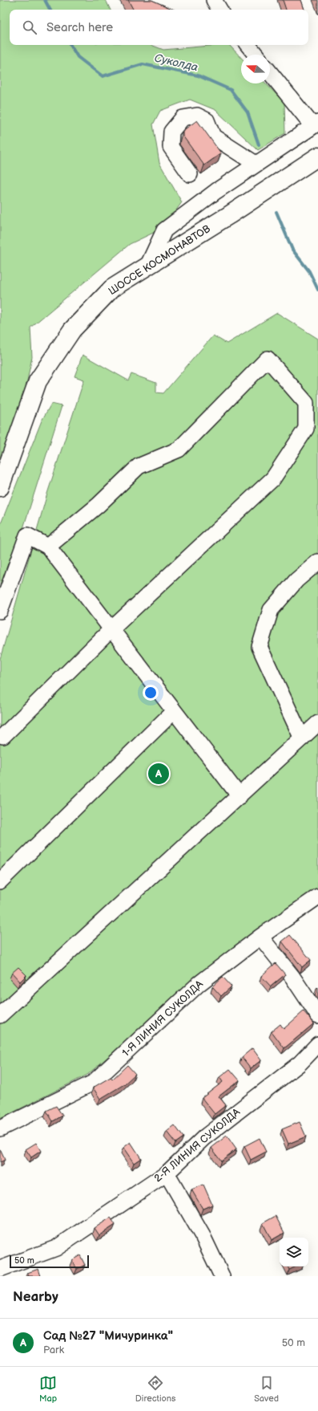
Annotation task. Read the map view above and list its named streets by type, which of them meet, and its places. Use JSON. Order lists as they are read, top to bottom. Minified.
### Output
{"streets":{"main road":["ШОССЕ КОСМОНАВТОВ"],"street":["1-Я ЛИНИЯ СУКОЛДА","2-Я ЛИНИЯ СУКОЛДА"]},"water":["Суколда"],"scale_bar":"50 m","north":"left","page":{"search":"Search here","pins":"A","scale":"50 m","heading":"Nearby","list":[{"mark":"A","name":"Сад №27 \"Мичуринка\"","note":"Park","value":"50 m"}],"nav":["Map","Directions","Saved"]}}
